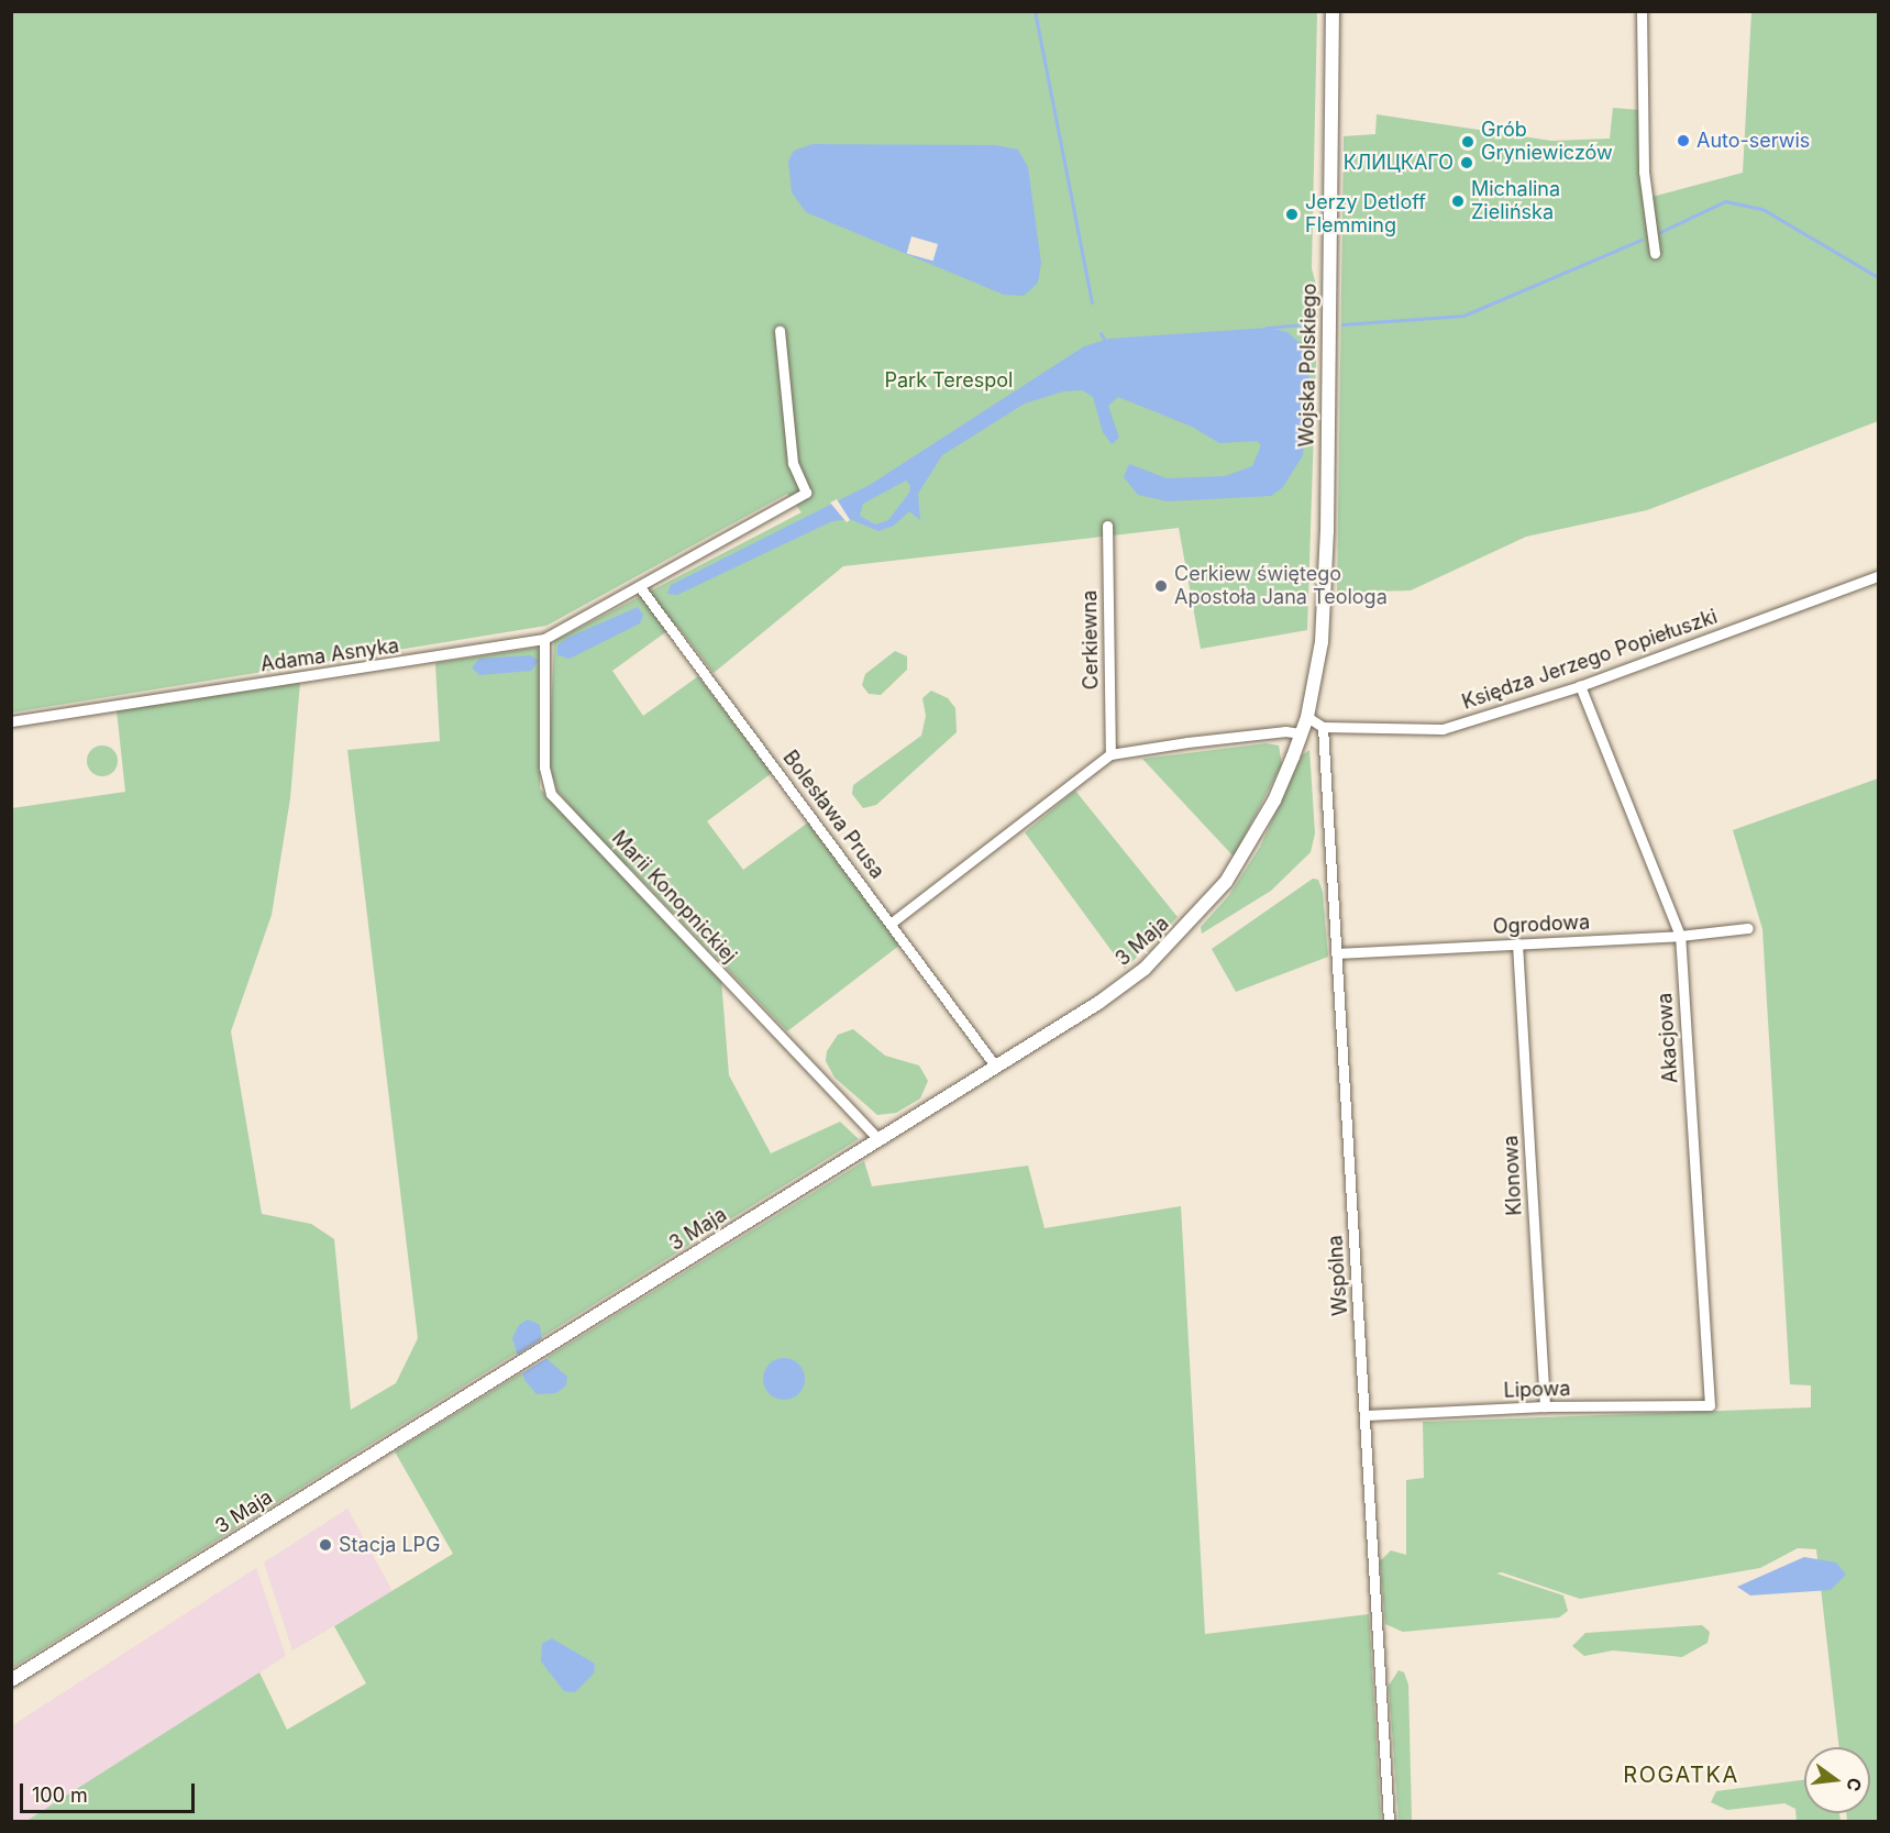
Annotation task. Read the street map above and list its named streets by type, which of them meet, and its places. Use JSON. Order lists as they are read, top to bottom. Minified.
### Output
{"streets":{"street":["Wojska Polskiego","Cerkiewna","Adama Asnyka","Księdza Jerzego Popiełuszki","Bolesława Prusa","Marii Konopnickiej","Ogrodowa","3 Maja","Akacjowa","Klonowa","Wspólna","Lipowa"]},"crossings":[["Wojska Polskiego","3 Maja"],["Adama Asnyka","Bolesława Prusa"],["Adama Asnyka","Marii Konopnickiej"],["Księdza Jerzego Popiełuszki","Akacjowa"],["Księdza Jerzego Popiełuszki","Wspólna"],["Bolesława Prusa","3 Maja"],["Marii Konopnickiej","3 Maja"],["Ogrodowa","Akacjowa"],["Ogrodowa","Klonowa"],["Ogrodowa","Wspólna"],["Akacjowa","Lipowa"],["Klonowa","Lipowa"],["Wspólna","Lipowa"]],"districts":["ROGATKA"],"parks":["Park Terespol"],"places":["Auto-serwis","Grób Gryniewiczów","КЛИЦКАГО","Michalina Zielińska","Jerzy Detloff Flemming","Cerkiew świętego Apostoła Jana Teologa","Stacja LPG"],"scale_bar":"100 m","north":"right"}
